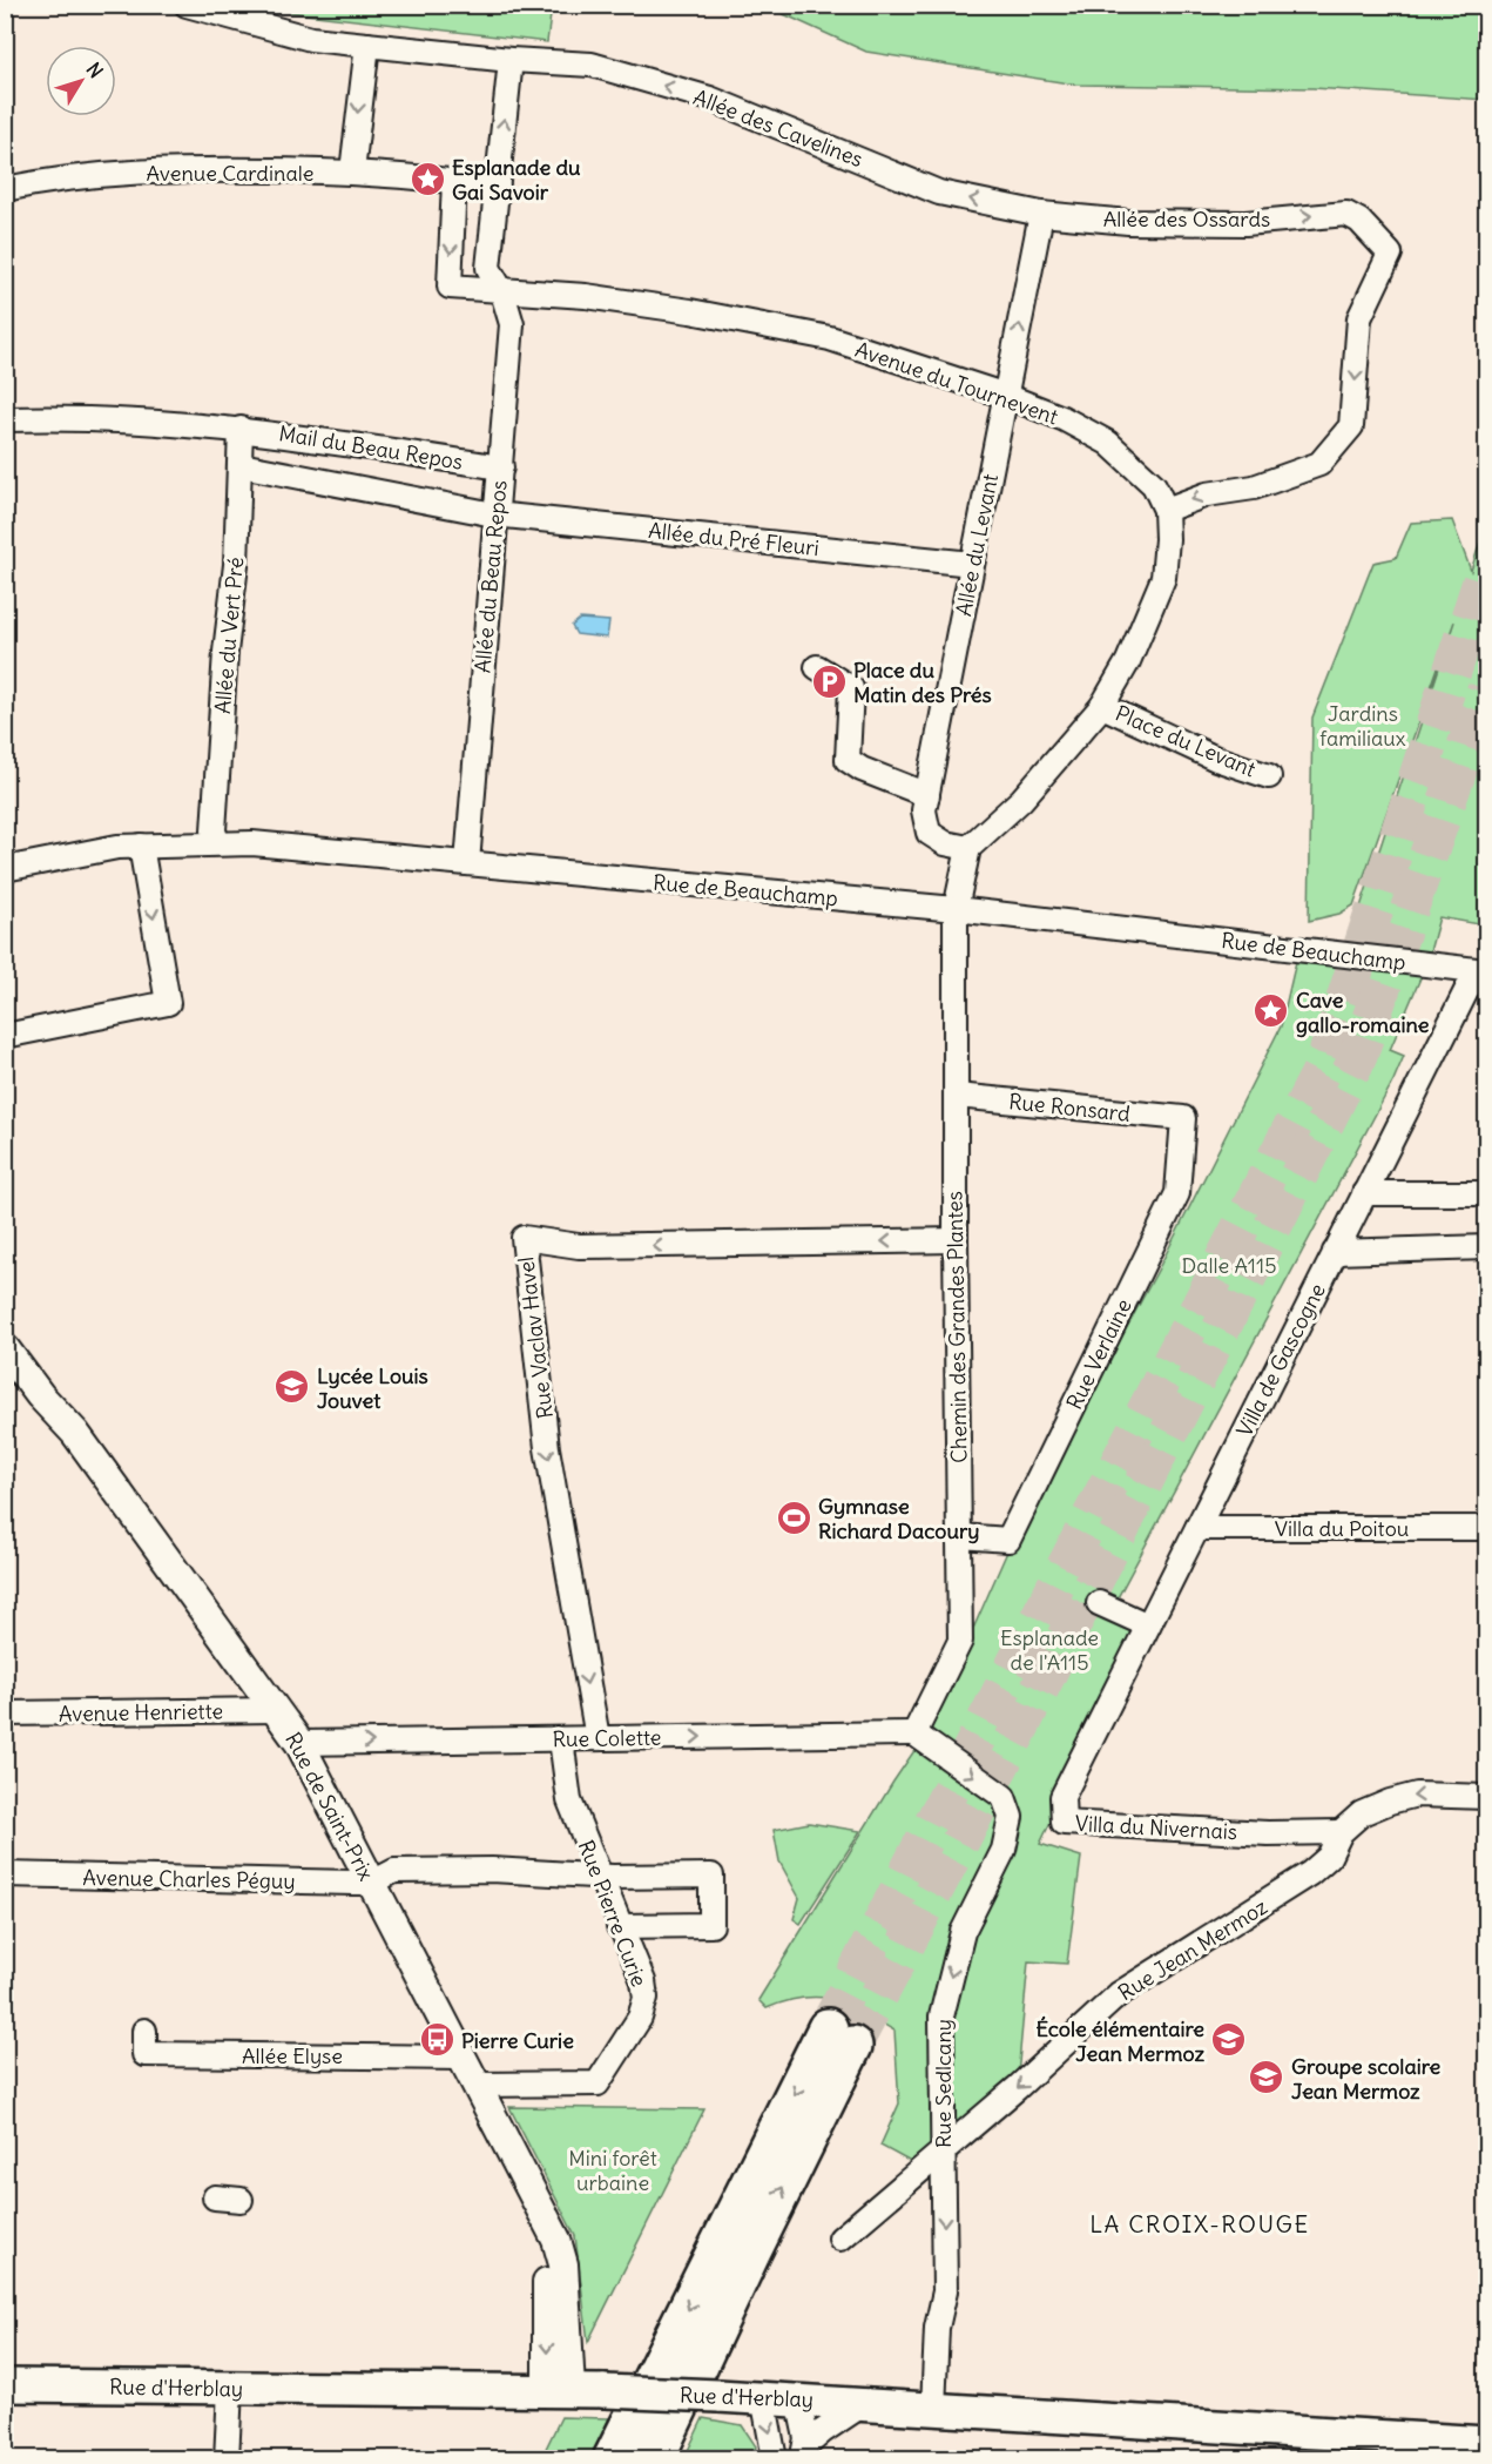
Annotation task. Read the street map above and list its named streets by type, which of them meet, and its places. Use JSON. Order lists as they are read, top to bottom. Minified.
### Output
{"streets":{"main road":["Rue d'Herblay"],"street":["Allée des Cavelines","Avenue Cardinale","Allée des Ossards","Avenue du Tournevent","Mail du Beau Repos","Allée du Pré Fleuri","Allée du Levant","Allée du Beau Repos","Allée du Vert Pré","Place du Levant","Rue de Beauchamp","Rue Ronsard","Chemin des Grandes Plantes","Rue Vaclav Havel","Rue Verlaine","Villa de Gascogne","Villa du Poitou","Avenue Henriette","Rue Colette","Rue de Saint-Prix","Villa du Nivernais","Avenue Charles Péguy","Rue Pierre Curie","Rue Jean Mermoz","Allée Elyse","Rue Sedlcany"]},"crossings":[["Allée des Cavelines","Allée des Ossards"],["Allée des Cavelines","Allée du Levant"],["Avenue Cardinale","Avenue du Tournevent"],["Avenue Cardinale","Allée du Beau Repos"],["Allée des Ossards","Avenue du Tournevent"],["Allée des Ossards","Allée du Levant"],["Avenue du Tournevent","Allée du Levant"],["Avenue du Tournevent","Allée du Beau Repos"],["Avenue du Tournevent","Place du Levant"],["Mail du Beau Repos","Allée du Pré Fleuri"],["Mail du Beau Repos","Allée du Beau Repos"],["Mail du Beau Repos","Allée du Vert Pré"],["Allée du Pré Fleuri","Allée du Levant"],["Allée du Pré Fleuri","Allée du Beau Repos"],["Allée du Beau Repos","Rue de Beauchamp"],["Allée du Vert Pré","Rue de Beauchamp"],["Rue de Beauchamp","Chemin des Grandes Plantes"],["Rue de Beauchamp","Villa de Gascogne"],["Rue Ronsard","Chemin des Grandes Plantes"],["Rue Ronsard","Rue Verlaine"],["Chemin des Grandes Plantes","Rue Vaclav Havel"],["Chemin des Grandes Plantes","Rue Verlaine"],["Chemin des Grandes Plantes","Rue Colette"],["Chemin des Grandes Plantes","Rue Sedlcany"],["Rue Vaclav Havel","Rue Colette"],["Villa de Gascogne","Villa du Poitou"],["Villa de Gascogne","Villa du Nivernais"],["Avenue Henriette","Rue de Saint-Prix"],["Rue Colette","Rue de Saint-Prix"],["Rue Colette","Rue Pierre Curie"],["Rue Colette","Rue Sedlcany"],["Rue de Saint-Prix","Avenue Charles Péguy"],["Rue de Saint-Prix","Rue Pierre Curie"],["Rue de Saint-Prix","Allée Elyse"],["Rue de Saint-Prix","Rue d'Herblay"],["Villa du Nivernais","Rue Jean Mermoz"],["Rue Jean Mermoz","Rue Sedlcany"],["Rue Sedlcany","Rue d'Herblay"]],"one_way":["Allée des Cavelines","Rue Jean Mermoz","Rue Sedlcany"],"districts":["LA CROIX-ROUGE"],"parks":["Jardins familiaux","Dalle A115","Esplanade de l'A115","Mini forêt urbaine"],"places":{"place":["Esplanade du Gai Savoir","Cave gallo-romaine"],"parking":["Place du Matin des Prés"],"school or university":["Lycée Louis Jouvet","École élémentaire Jean Mermoz","Groupe scolaire Jean Mermoz"],"sports":["Gymnase Richard Dacoury"],"bus stop":["Pierre Curie"]},"north":"top right"}
